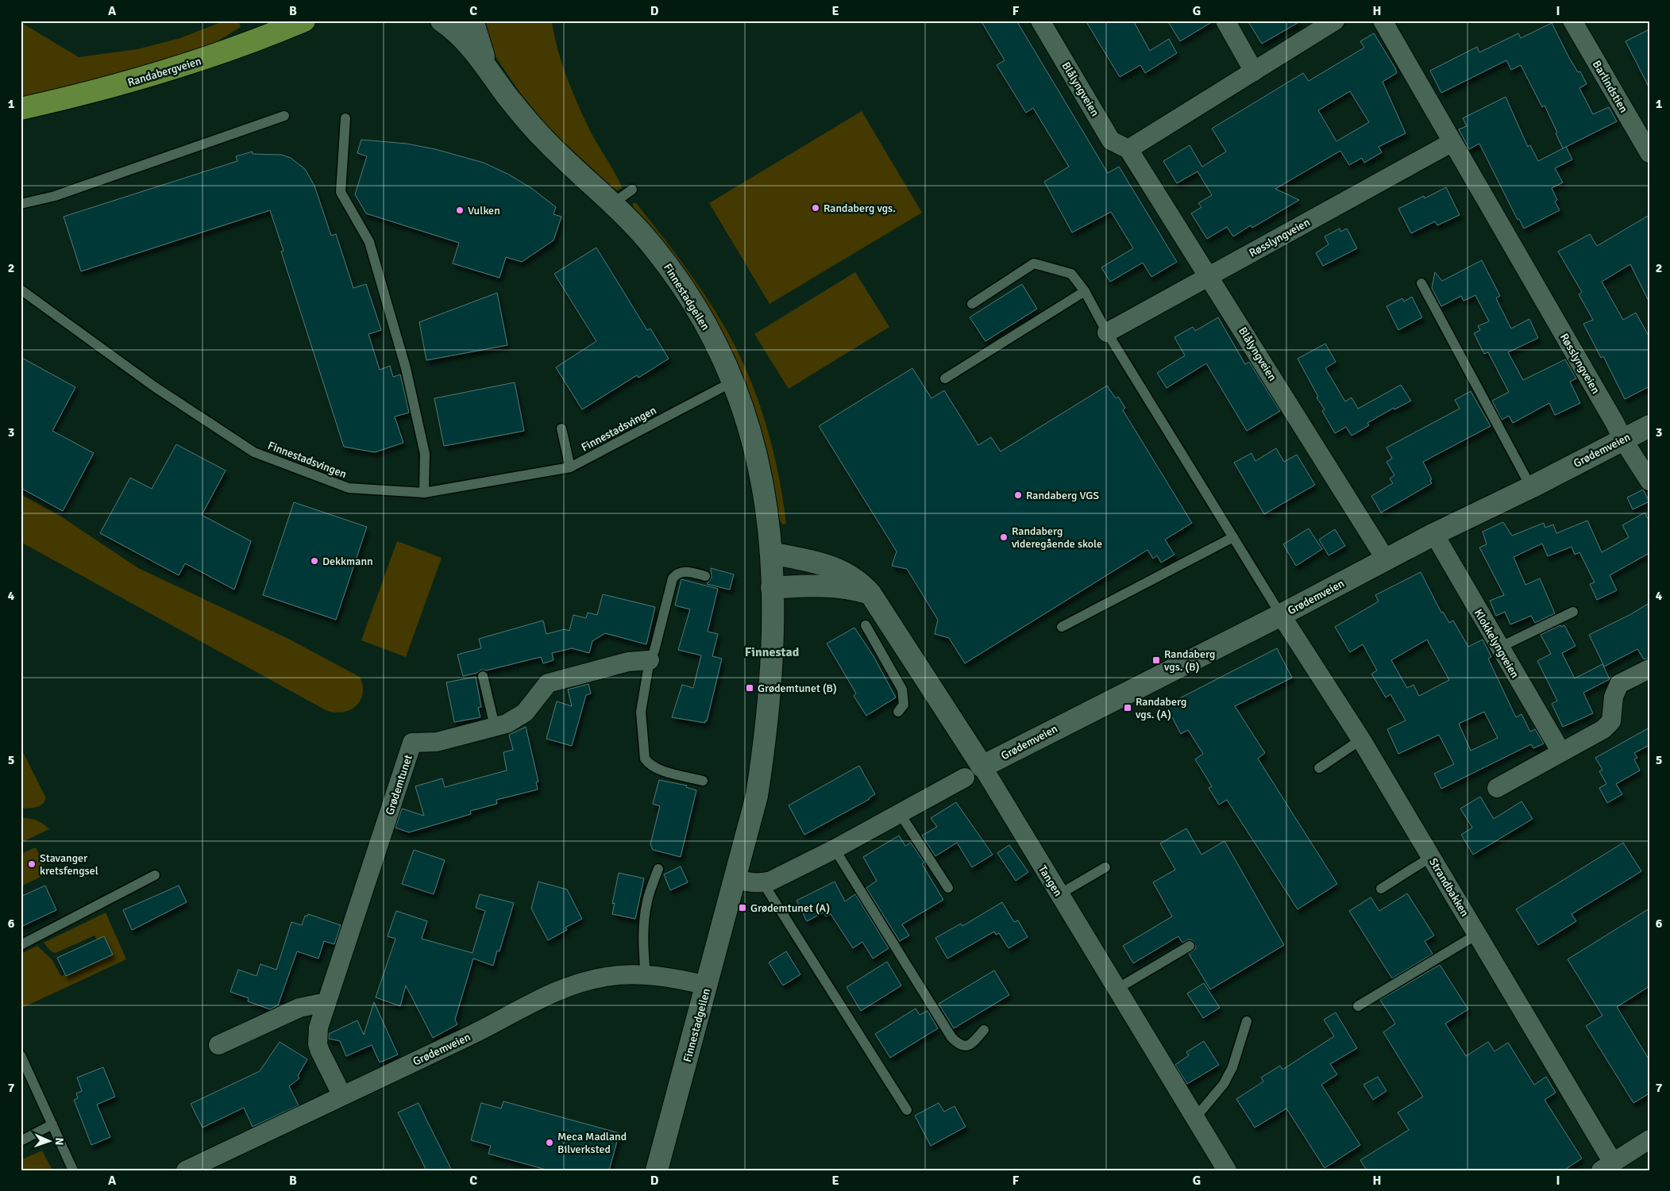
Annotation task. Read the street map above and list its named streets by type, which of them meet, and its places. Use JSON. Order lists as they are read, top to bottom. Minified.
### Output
{"streets":{"highway":["Randabergveien"],"main road":["Finnestadgeilen","Grødemveien","Tangen"],"street":["Barlindstien","Blålyngveien","Røsslyngveien","Klokkelyngveien","Grødemtunet","Strandbakken"],"lane":["Finnestadsvingen"]},"crossings":[["Blålyngveien","Røsslyngveien"],["Blålyngveien","Grødemveien"],["Røsslyngveien","Grødemveien"],["Finnestadgeilen","Finnestadsvingen"],["Finnestadgeilen","Grødemveien"],["Grødemveien","Klokkelyngveien"],["Grødemveien","Grødemtunet"],["Grødemveien","Tangen"],["Grødemveien","Strandbakken"]],"districts":["Finnestad"],"places":{"other":["Randaberg vgs.","Vulken","Randaberg VGS","Randaberg videregående skole","Dekkmann","Stavanger kretsfengsel","Meca Madland Bilverksted"],"transit":["Randaberg vgs. (B)","Grødemtunet (B)","Randaberg vgs. (A)","Grødemtunet (A)"]},"north":"right","grid":{"columns":["A","B","C","D","E","F","G","H","I"],"rows":["1","2","3","4","5","6","7"]}}
